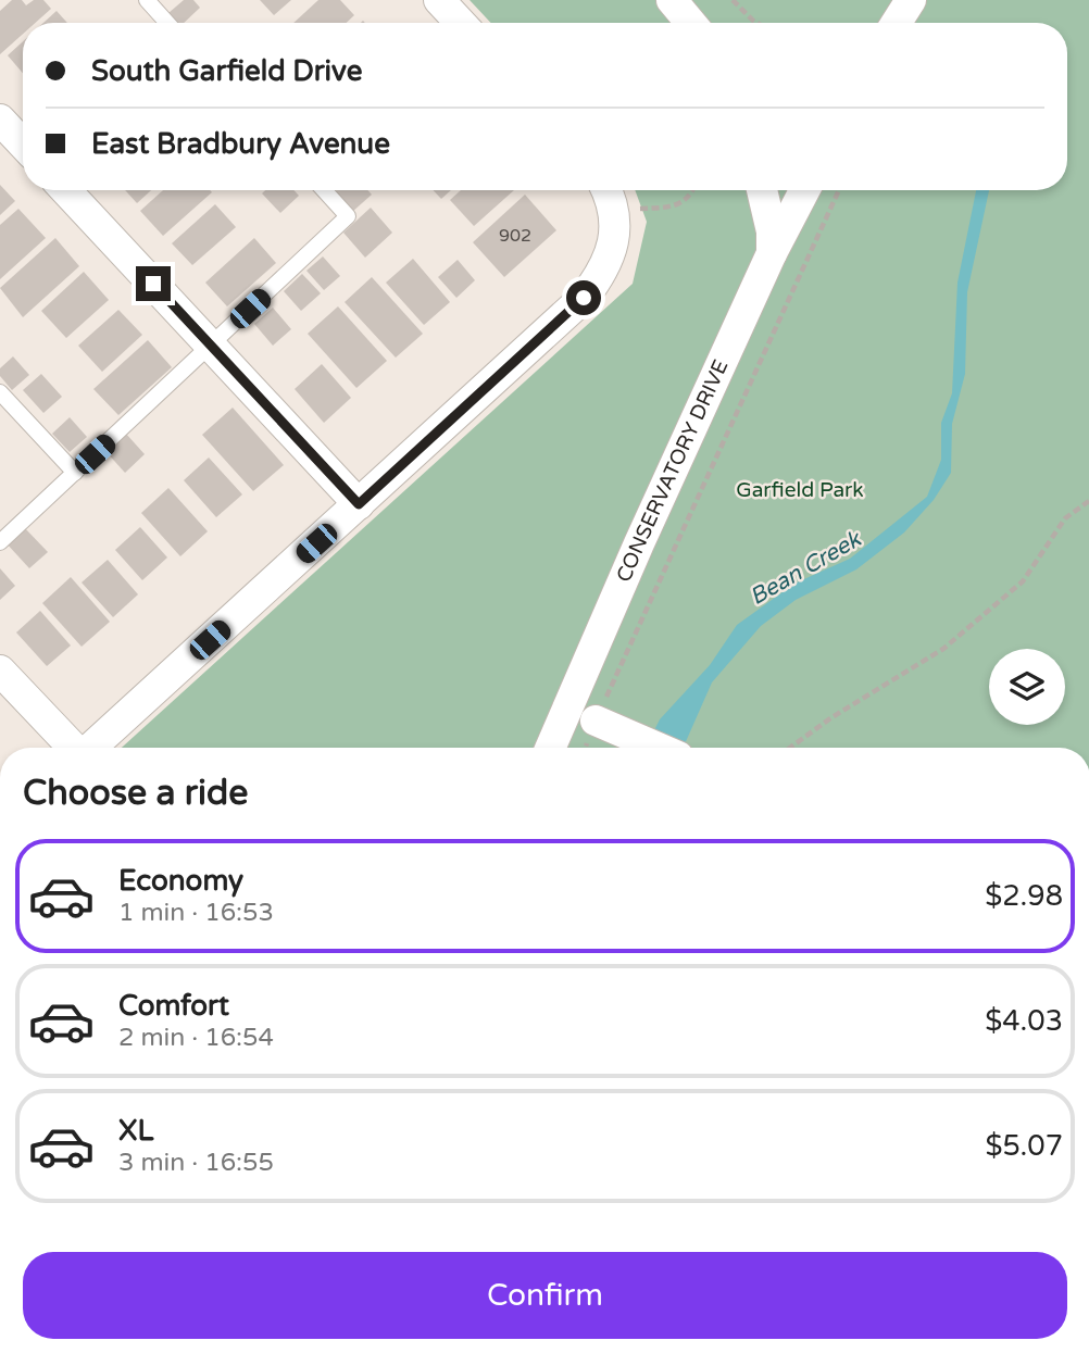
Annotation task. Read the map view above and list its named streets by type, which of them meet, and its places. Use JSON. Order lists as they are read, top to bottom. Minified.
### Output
{"streets":{"street":["CONSERVATORY DRIVE"]},"water":["Bean Creek"],"parks":["Garfield Park"],"house_numbers":["902"],"page":{"banner":["South Garfield Drive","East Bradbury Avenue"],"heading":"Choose a ride","list":[{"name":"Economy","note":"1 min · 16:53","value":"$2.98"},{"name":"Comfort","note":"2 min · 16:54","value":"$4.03"},{"name":"XL","note":"3 min · 16:55","value":"$5.07"}],"buttons":"Confirm"}}
